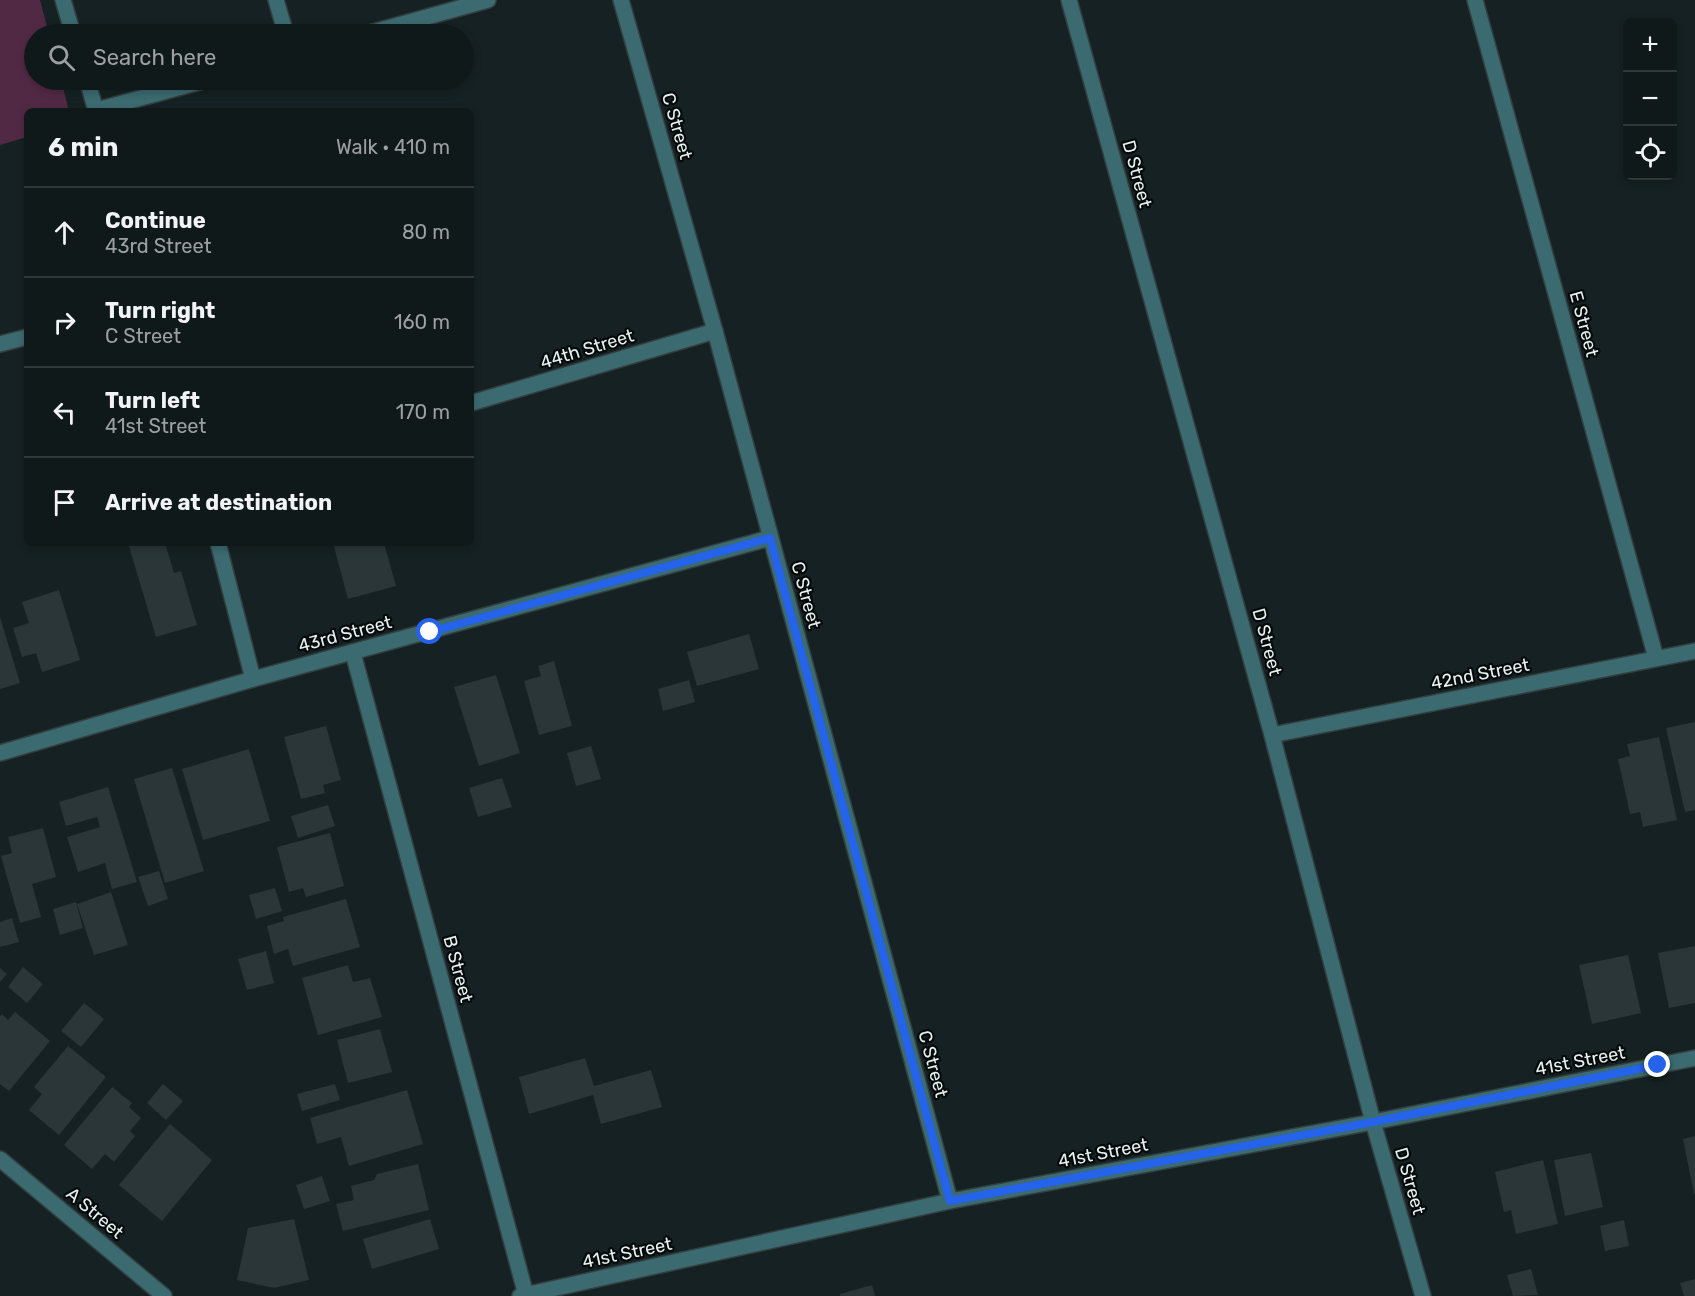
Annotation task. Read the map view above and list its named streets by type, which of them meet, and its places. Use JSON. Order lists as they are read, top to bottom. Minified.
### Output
{"streets":{"street":["C Street","D Street","E Street","44th Street","43rd Street","42nd Street","B Street","41st Street","A Street"]},"crossings":[["C Street","44th Street"],["C Street","43rd Street"],["C Street","41st Street"],["D Street","42nd Street"],["D Street","41st Street"],["E Street","42nd Street"],["43rd Street","B Street"],["B Street","41st Street"]],"page":{"map_buttons":["+","−"],"search":"Search here","heading":["6 min","Walk · 410 m"],"list":[["Continue","43rd Street","80 m"],["Turn right","C Street","160 m"],["Turn left","41st Street","170 m"],"Arrive at destination"]}}
